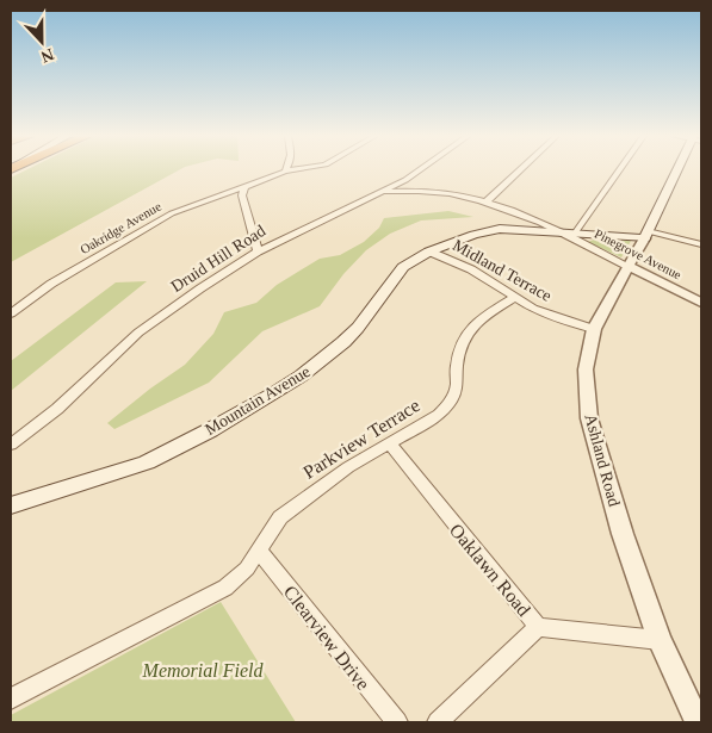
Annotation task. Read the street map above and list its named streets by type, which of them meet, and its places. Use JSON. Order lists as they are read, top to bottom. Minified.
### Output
{"streets":{"main road":["Mountain Avenue","Ashland Road"],"street":["Oakridge Avenue","Pinegrove Avenue","Druid Hill Road","Midland Terrace","Parkview Terrace","Oaklawn Road","Clearview Drive"]},"crossings":[["Pinegrove Avenue","Druid Hill Road"],["Pinegrove Avenue","Mountain Avenue"],["Pinegrove Avenue","Ashland Road"],["Midland Terrace","Mountain Avenue"],["Midland Terrace","Parkview Terrace"],["Midland Terrace","Ashland Road"],["Mountain Avenue","Ashland Road"],["Parkview Terrace","Oaklawn Road"],["Parkview Terrace","Clearview Drive"],["Ashland Road","Oaklawn Road"]],"parks":["Memorial Field"],"north":"bottom"}
